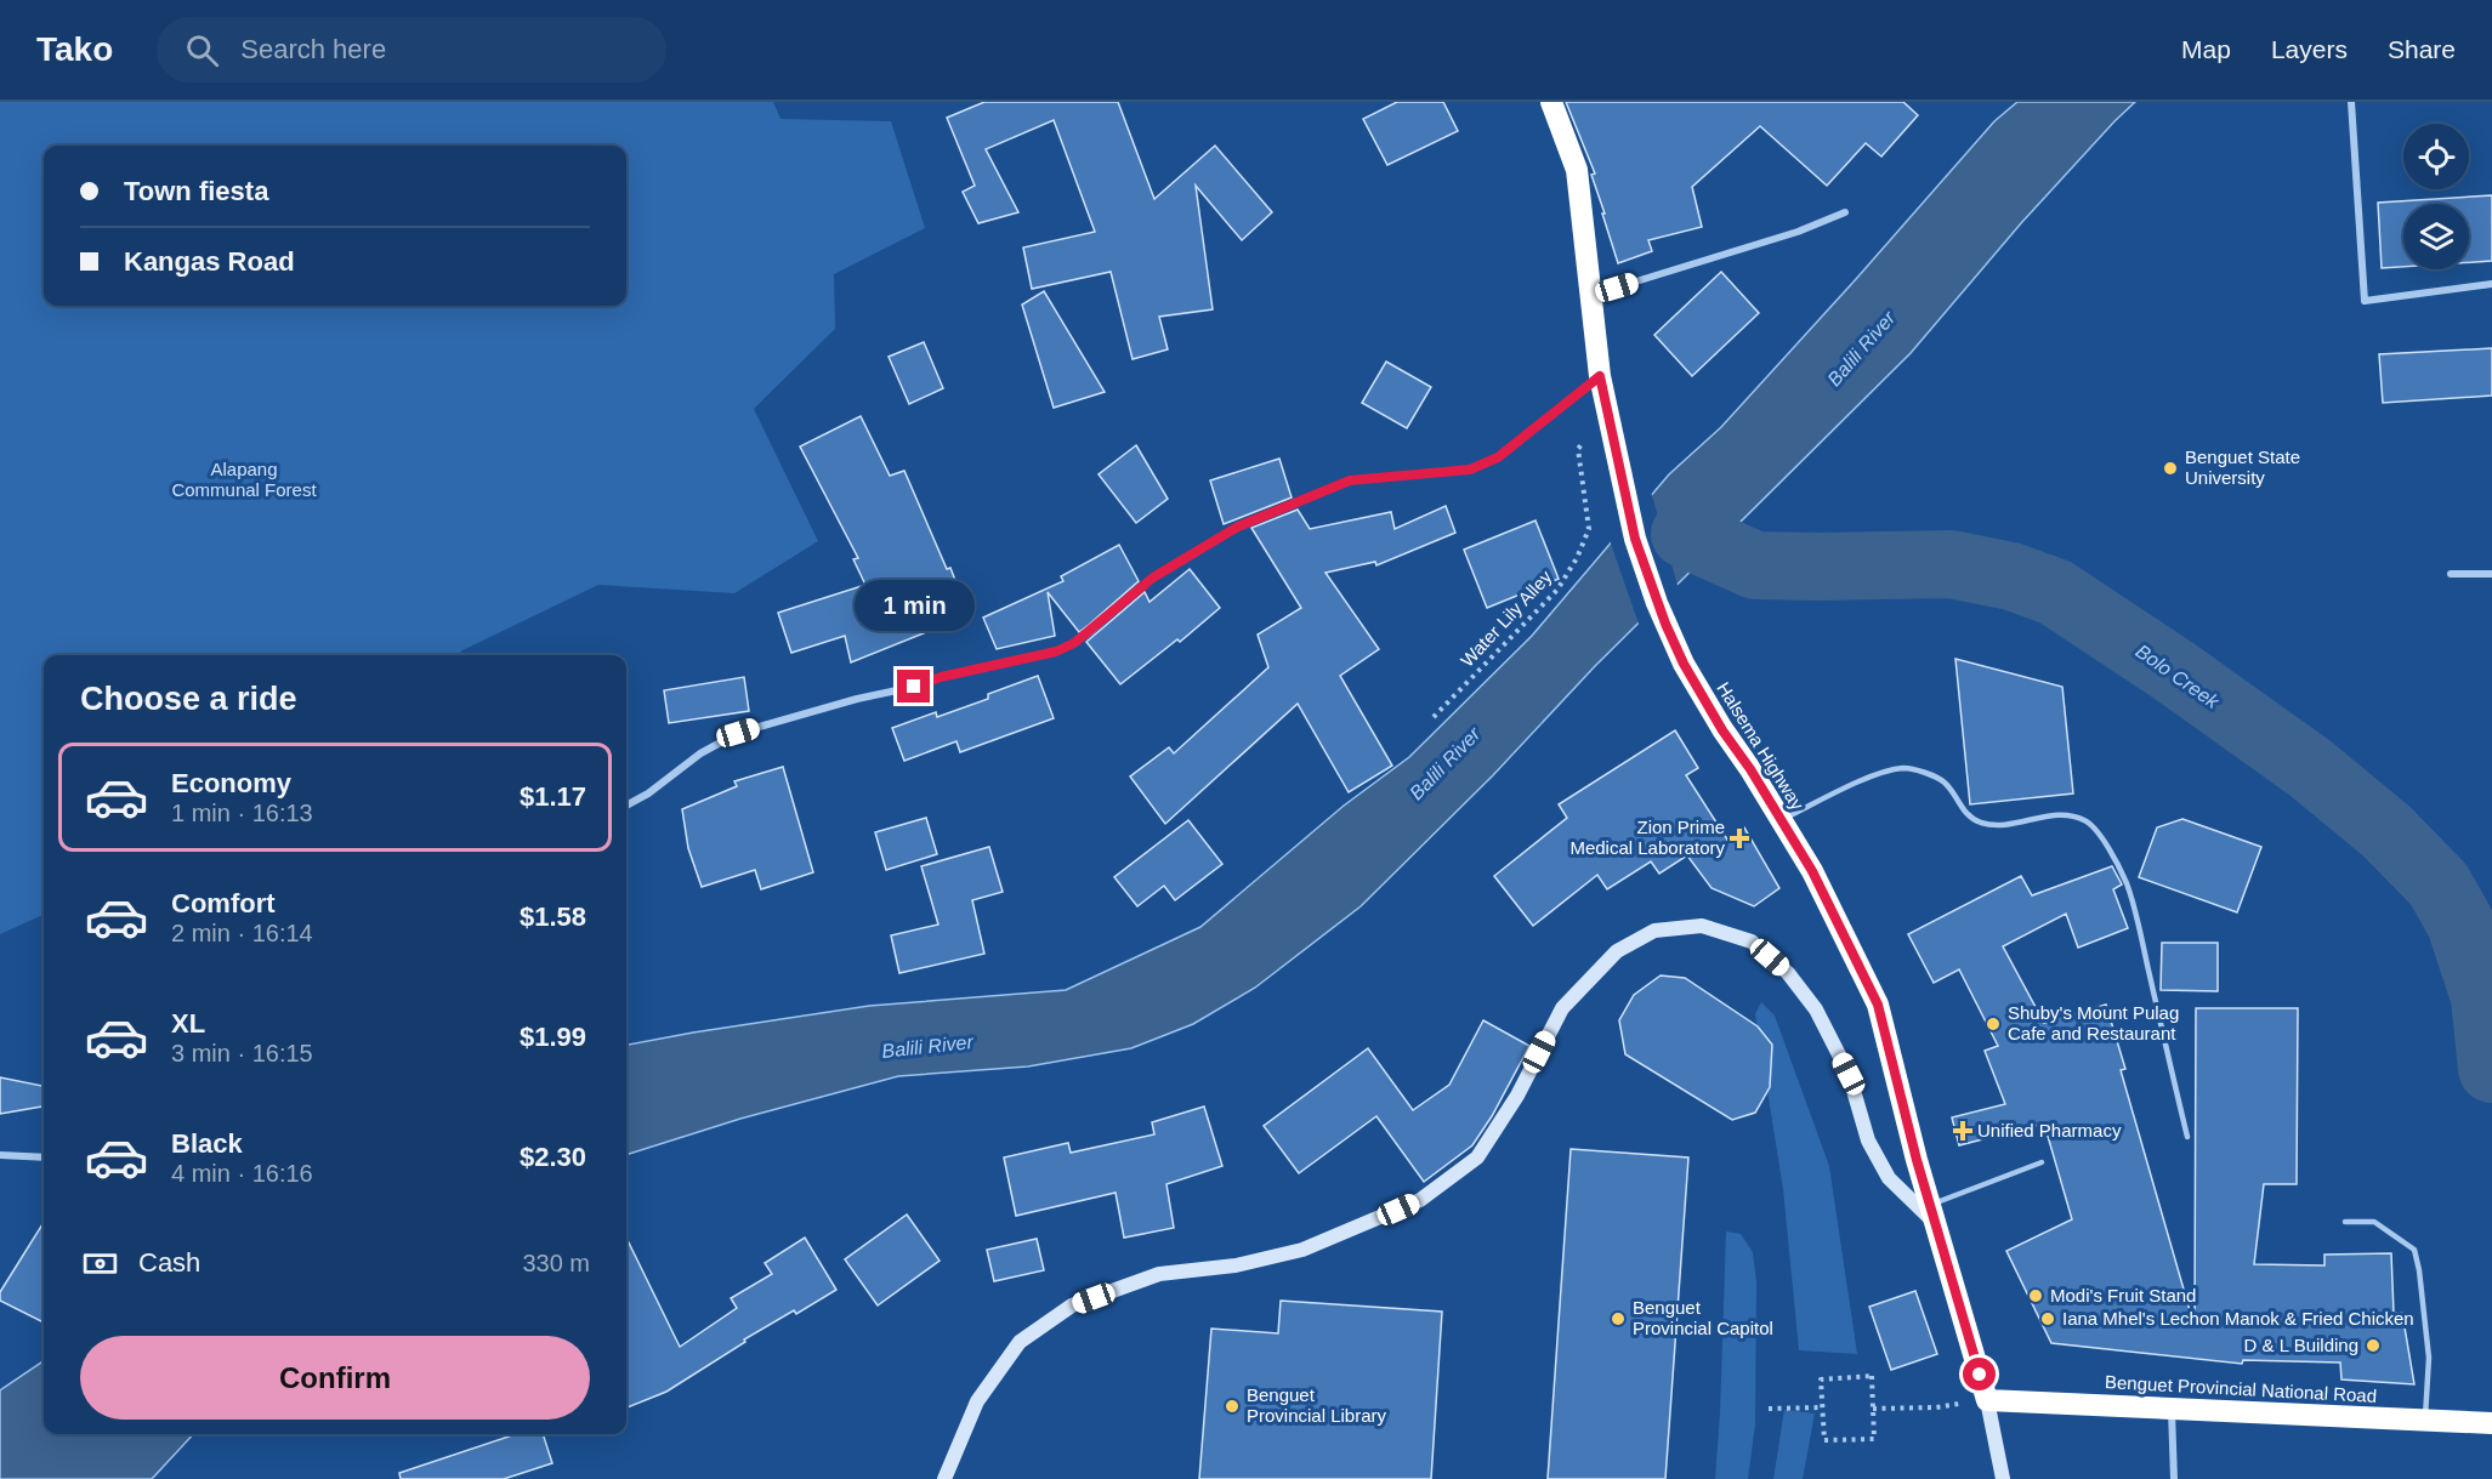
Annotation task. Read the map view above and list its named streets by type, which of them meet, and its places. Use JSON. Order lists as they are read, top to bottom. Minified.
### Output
{"streets":{"highway":["Halsema Highway","Benguet Provincial National Road"],"path":["Water Lily Alley"]},"crossings":[["Water Lily Alley","Halsema Highway"],["Halsema Highway","Benguet Provincial National Road"]],"water":["Balili River","Bolo Creek"],"parks":["Alapang Communal Forest"],"places":{"other":["Benguet State University","Shuby's Mount Pulag Cafe and Restaurant","Modi's Fruit Stand","Benguet Provincial Capitol","Iana Mhel's Lechon Manok & Fried Chicken","D & L Building","Benguet Provincial Library"],"health":["Zion Prime Medical Laboratory","Unified Pharmacy"]},"page":{"header":"Tako","search":"Search here","nav":["Map","Layers","Share"],"banner":["Town fiesta","Kangas Road"],"bubble":"1 min","heading":"Choose a ride","list":[{"name":"Economy","note":"1 min · 16:13","value":"$1.17"},{"name":"Comfort","note":"2 min · 16:14","value":"$1.58"},{"name":"XL","note":"3 min · 16:15","value":"$1.99"},{"name":"Black","note":"4 min · 16:16","value":"$2.30"}],"pay":["Cash","330 m"],"buttons":"Confirm"}}
